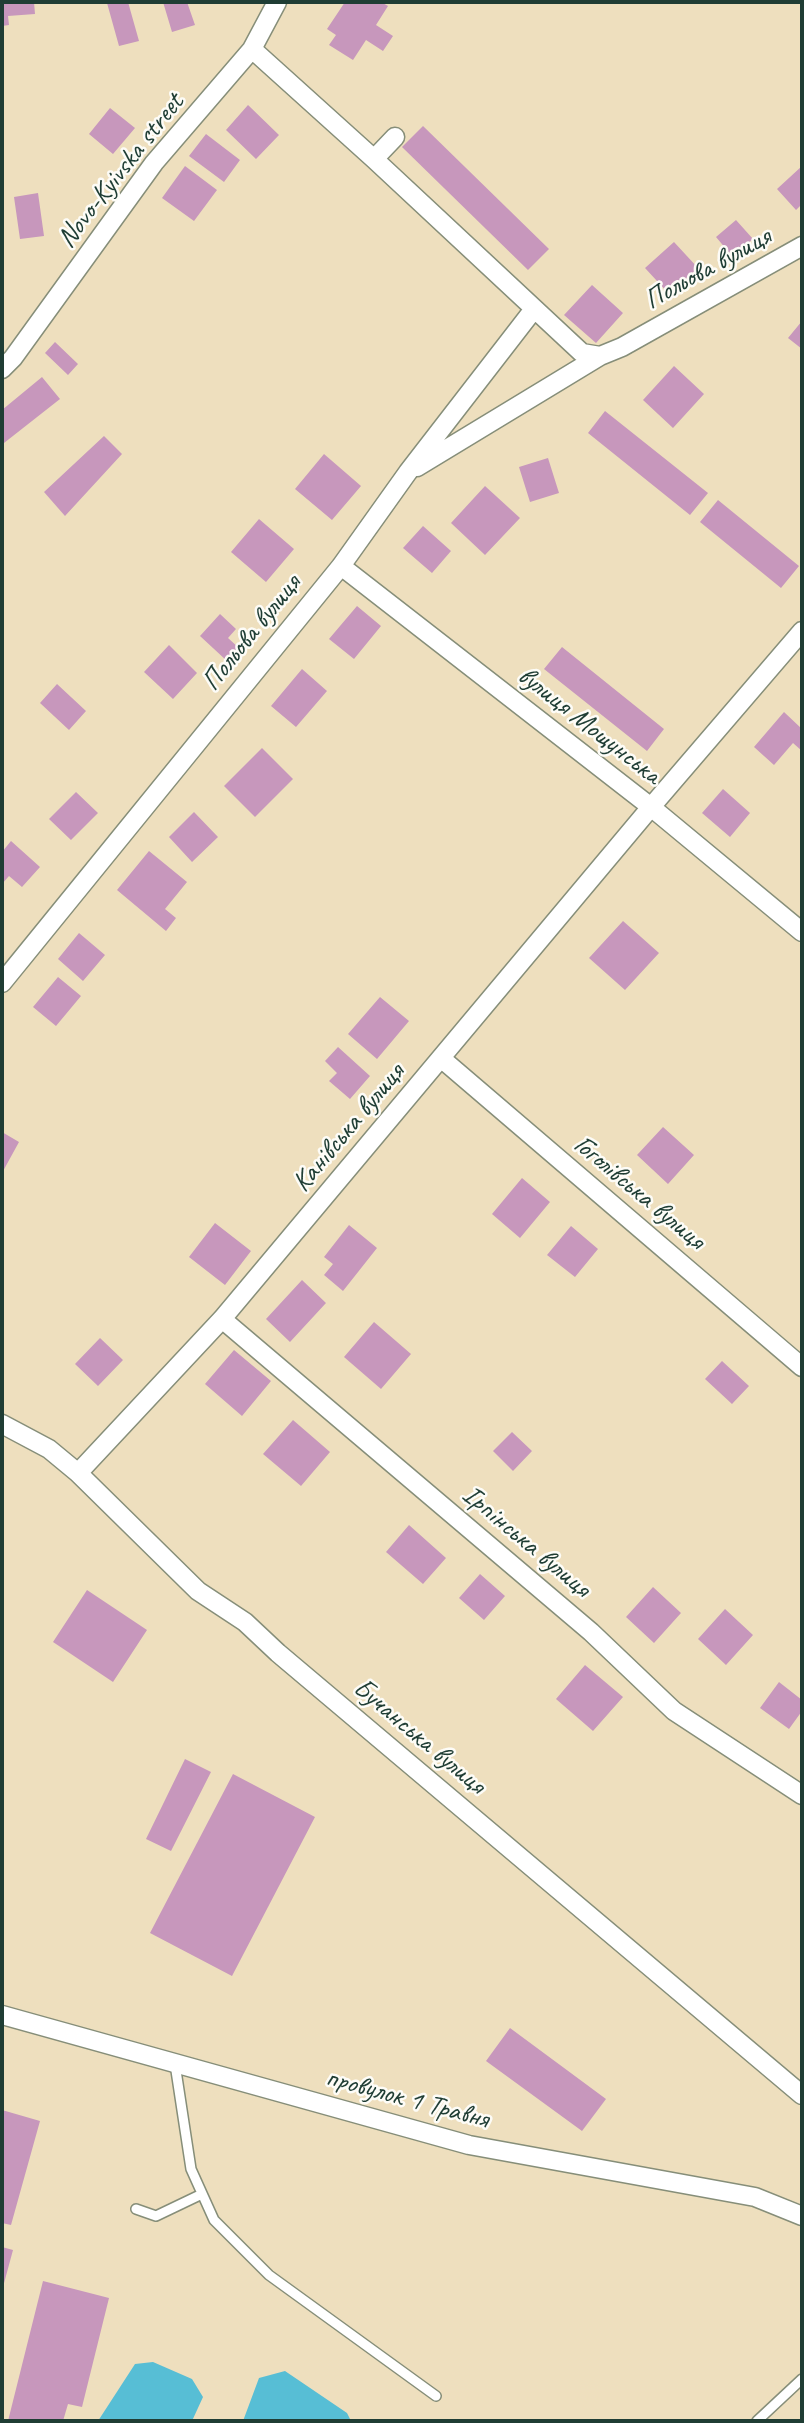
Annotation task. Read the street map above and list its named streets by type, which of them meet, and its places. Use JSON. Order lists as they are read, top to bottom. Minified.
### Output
{"streets":{"street":["Novo-Kyivska street","Польова вулиця","вулиця Мощунська","Канівська вулиця","Гоголівська вулиця","Ірпінська вулиця","Бучанська вулиця","провулок 1 Травня"]},"crossings":[["Польова вулиця","вулиця Мощунська"],["вулиця Мощунська","Канівська вулиця"],["Канівська вулиця","Гоголівська вулиця"],["Канівська вулиця","Ірпінська вулиця"],["Канівська вулиця","Бучанська вулиця"]]}
